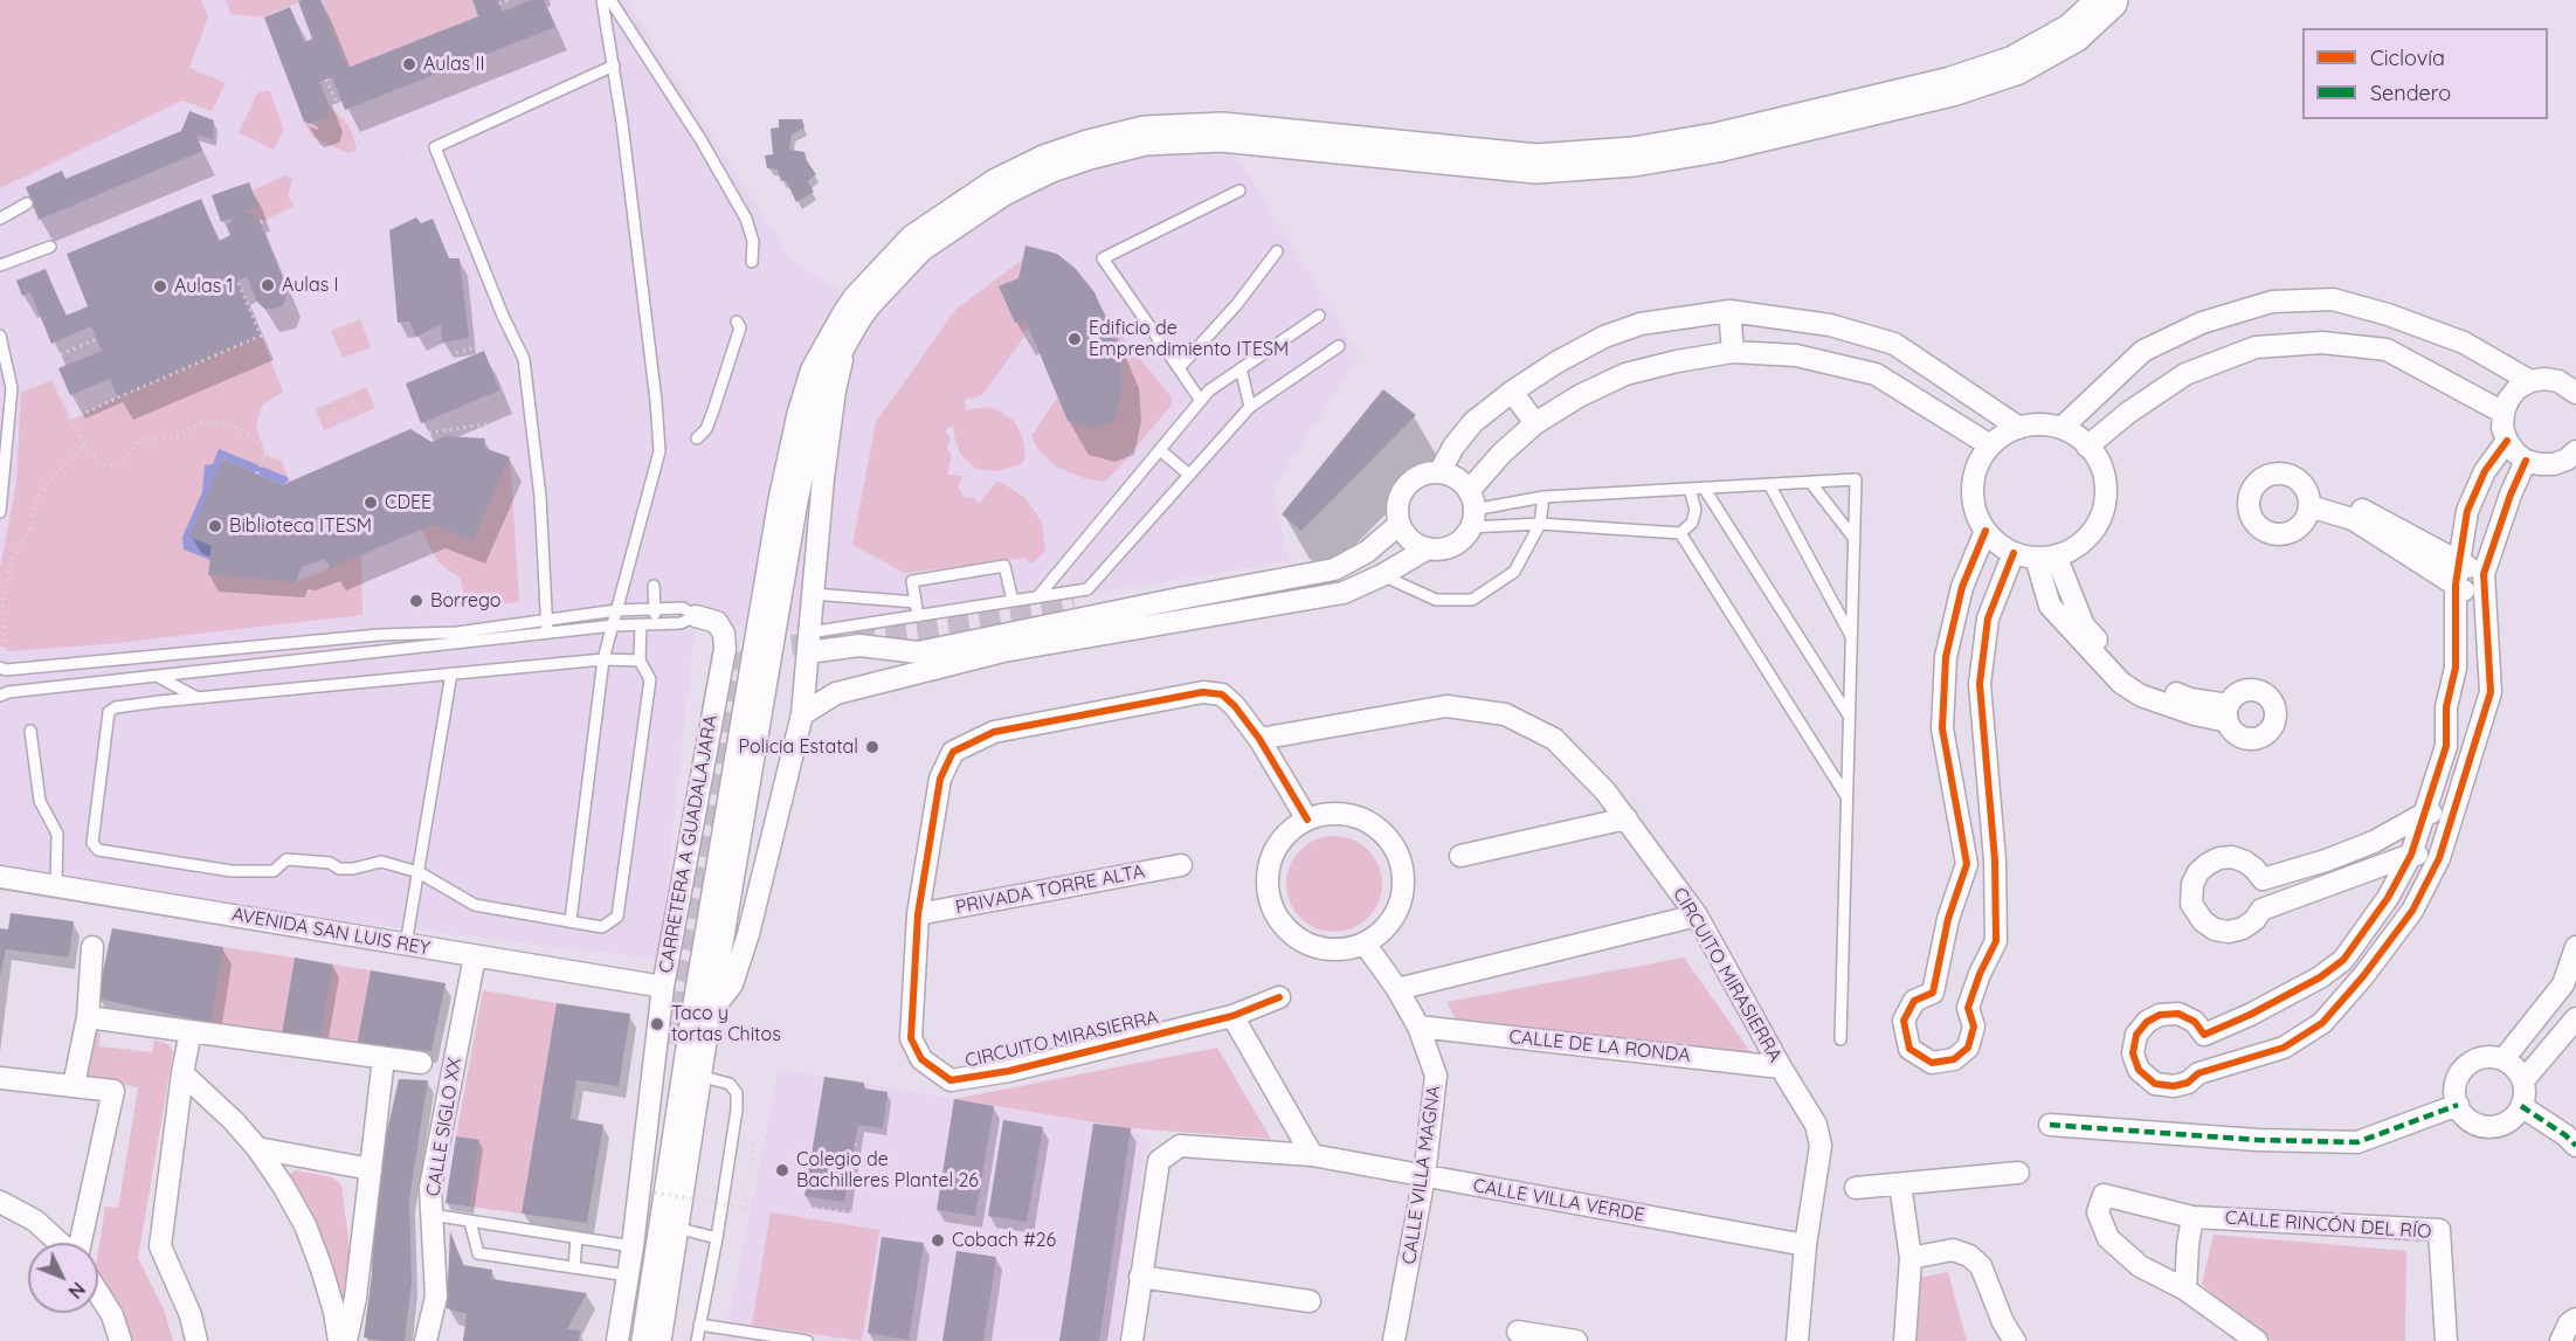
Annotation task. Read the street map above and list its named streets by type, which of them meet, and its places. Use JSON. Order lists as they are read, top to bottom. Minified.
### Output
{"streets":{"street":["CARRETERA A GUADALAJARA","PRIVADA TORRE ALTA","AVENIDA SAN LUIS REY","CIRCUITO MIRASIERRA","CALLE DE LA RONDA","CALLE SIGLO XX","CALLE VILLA MAGNA","CALLE VILLA VERDE","CALLE RINCÓN DEL RÍO"]},"crossings":[["CARRETERA A GUADALAJARA","AVENIDA SAN LUIS REY"],["PRIVADA TORRE ALTA","CIRCUITO MIRASIERRA"],["AVENIDA SAN LUIS REY","CALLE SIGLO XX"],["CIRCUITO MIRASIERRA","CALLE DE LA RONDA"],["CIRCUITO MIRASIERRA","CALLE VILLA VERDE"],["CALLE DE LA RONDA","CALLE VILLA MAGNA"],["CALLE VILLA MAGNA","CALLE VILLA VERDE"]],"places":["Aulas II","Aulas I","Aulas 1","Edificio de Emprendimiento ITESM","CDEE","Biblioteca ITESM","Borrego","Policia Estatal","Taco y tortas Chitos","Colegio de Bachilleres Plantel 26","Cobach #26"],"legend":["Ciclovía","Sendero"],"north":"bottom right"}
